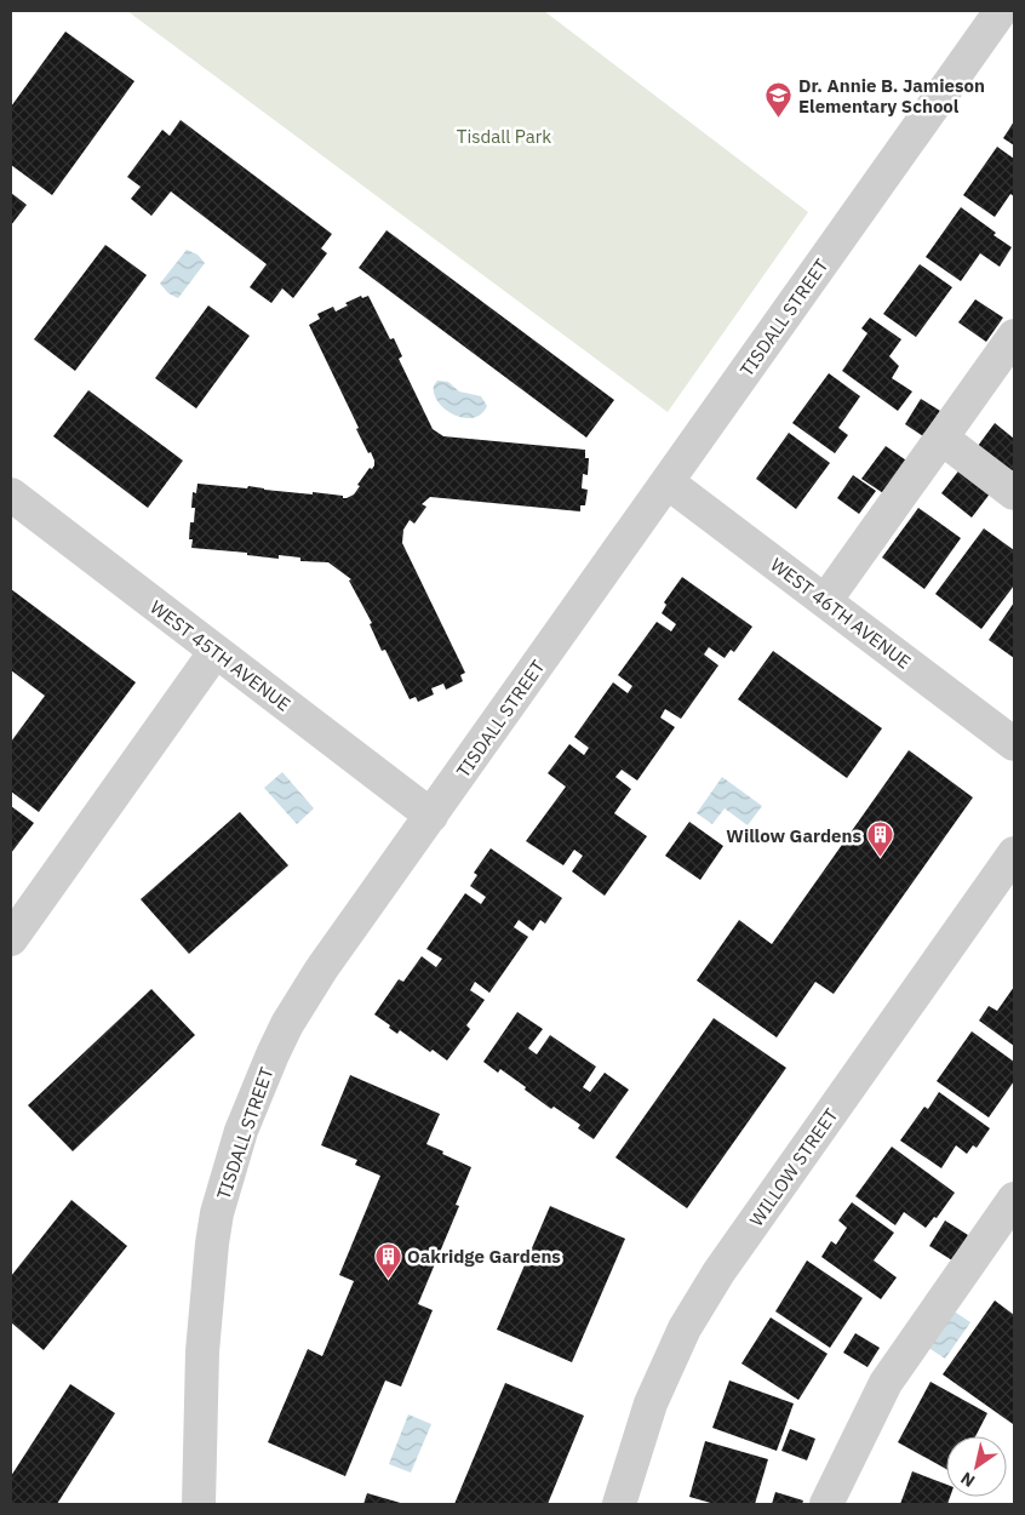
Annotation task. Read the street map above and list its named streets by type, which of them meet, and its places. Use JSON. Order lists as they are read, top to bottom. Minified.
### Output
{"streets":{"street":["TISDALL STREET","WEST 46TH AVENUE","WEST 45TH AVENUE","WILLOW STREET"]},"crossings":[["TISDALL STREET","WEST 46TH AVENUE"],["TISDALL STREET","WEST 45TH AVENUE"]],"parks":["Tisdall Park"],"places":{"school or university":["Dr. Annie B. Jamieson Elementary School"],"building":["Willow Gardens","Oakridge Gardens"]},"north":"bottom left"}
